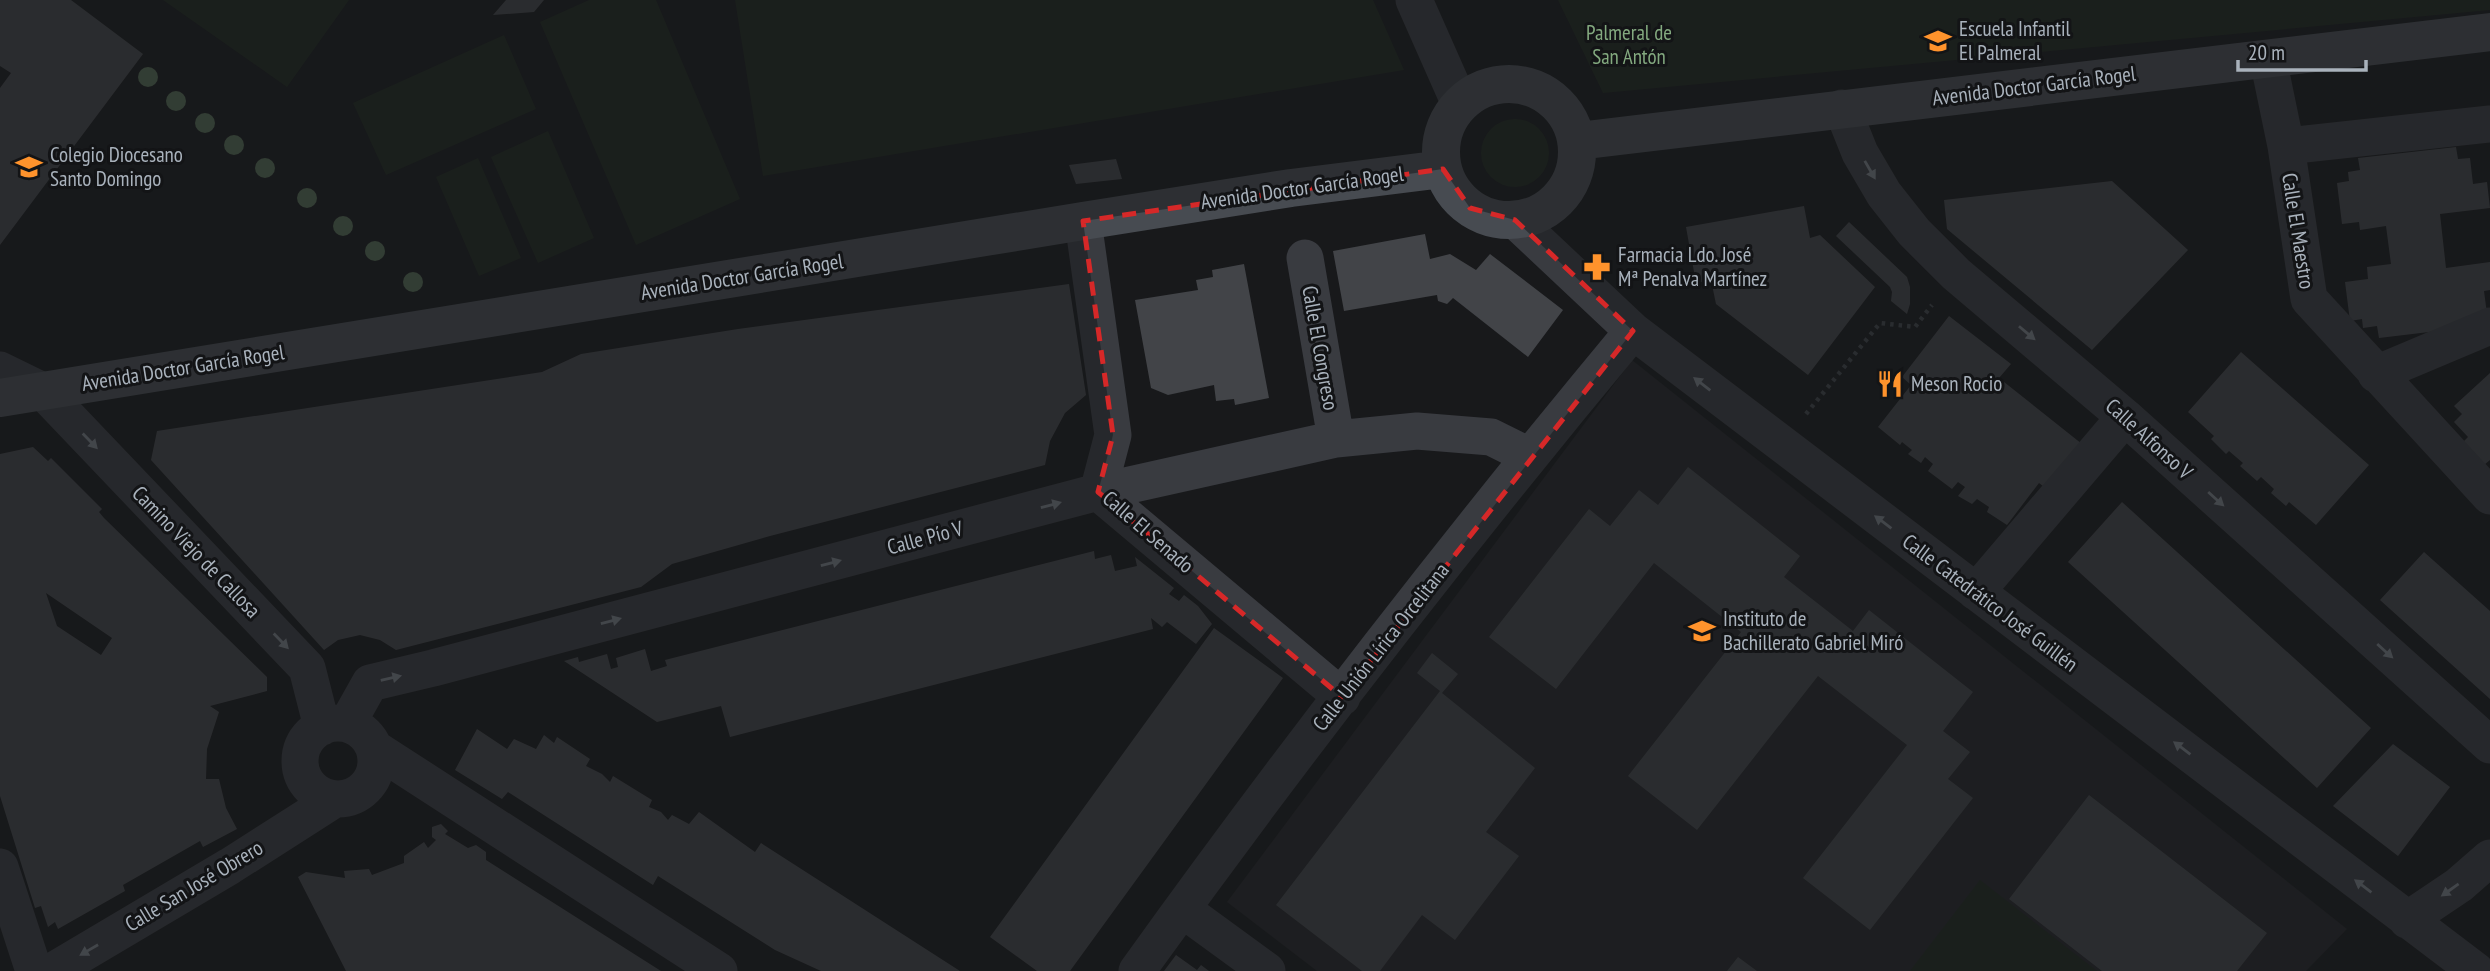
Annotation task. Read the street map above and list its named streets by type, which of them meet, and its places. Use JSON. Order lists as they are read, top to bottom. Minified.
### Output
{"streets":{"street":["Avenida Doctor García Rogel","Calle El Maestro","Calle El Congreso","Calle Alfonso V","Calle El Senado","Calle Pío V","Camino Viejo de Callosa","Calle Catedrático José Guillén","Calle Unión Lírica Orcelitana","Calle San José Obrero"]},"crossings":[["Avenida Doctor García Rogel","Calle El Maestro"],["Avenida Doctor García Rogel","Calle Alfonso V"],["Avenida Doctor García Rogel","Calle El Senado"],["Avenida Doctor García Rogel","Camino Viejo de Callosa"],["Avenida Doctor García Rogel","Calle Catedrático José Guillén"],["Calle El Congreso","Calle Pío V"],["Calle El Senado","Calle Pío V"],["Calle El Senado","Calle Unión Lírica Orcelitana"],["Calle Pío V","Camino Viejo de Callosa"],["Calle Pío V","Calle Unión Lírica Orcelitana"],["Calle Pío V","Calle San José Obrero"],["Camino Viejo de Callosa","Calle San José Obrero"],["Calle Catedrático José Guillén","Calle Unión Lírica Orcelitana"]],"one_way":["Calle Alfonso V","Calle Pío V","Camino Viejo de Callosa","Calle Catedrático José Guillén","Calle San José Obrero"],"parks":["Palmeral de San Antón"],"places":{"school or university":["Escuela Infantil El Palmeral","Colegio Diocesano Santo Domingo","Instituto de Bachillerato Gabriel Miró"],"pharmacy":["Farmacia Ldo. José Mª Penalva Martínez"],"restaurant":["Meson Rocio"]},"scale_bar":"20 m"}
